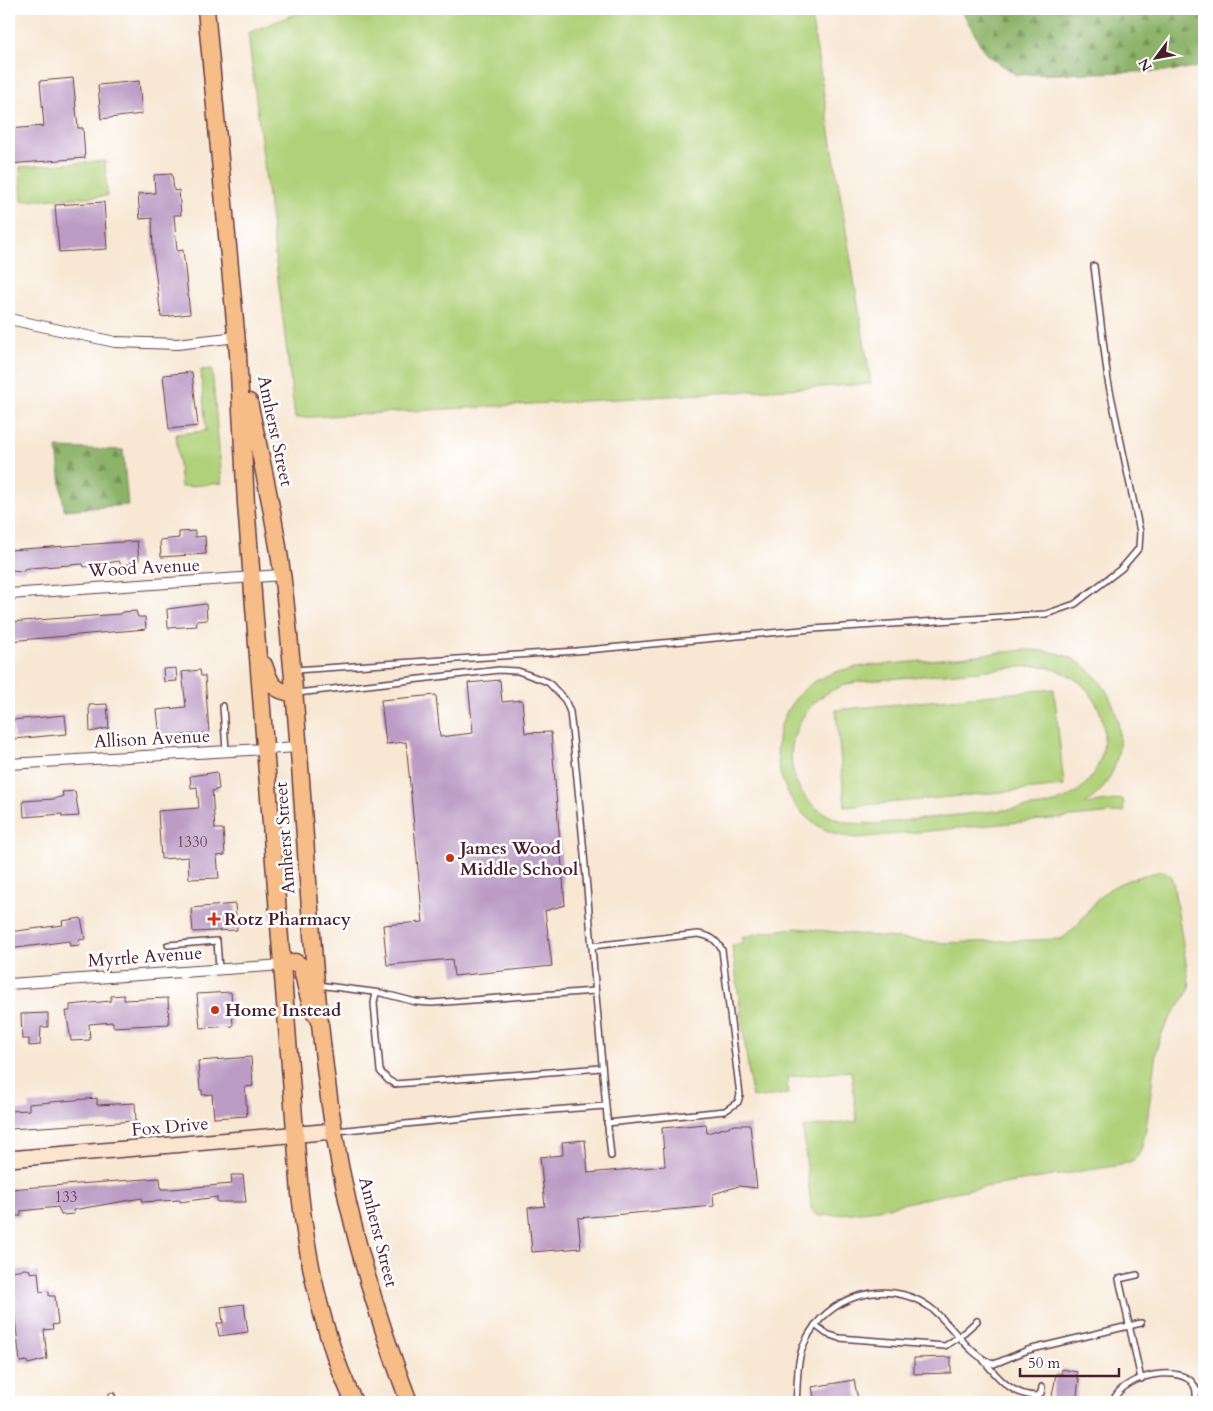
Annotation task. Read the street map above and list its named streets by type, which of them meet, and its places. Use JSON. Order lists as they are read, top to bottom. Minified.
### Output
{"streets":{"main road":["Amherst Street","Fox Drive"],"street":["Wood Avenue","Allison Avenue","Myrtle Avenue"]},"crossings":[["Amherst Street","Wood Avenue"],["Amherst Street","Allison Avenue"],["Amherst Street","Myrtle Avenue"],["Amherst Street","Fox Drive"]],"places":{"other":["James Wood Middle School","Home Instead"],"health":["Rotz Pharmacy"]},"house_numbers":["1330","133"],"scale_bar":"50 m","north":"bottom left"}
